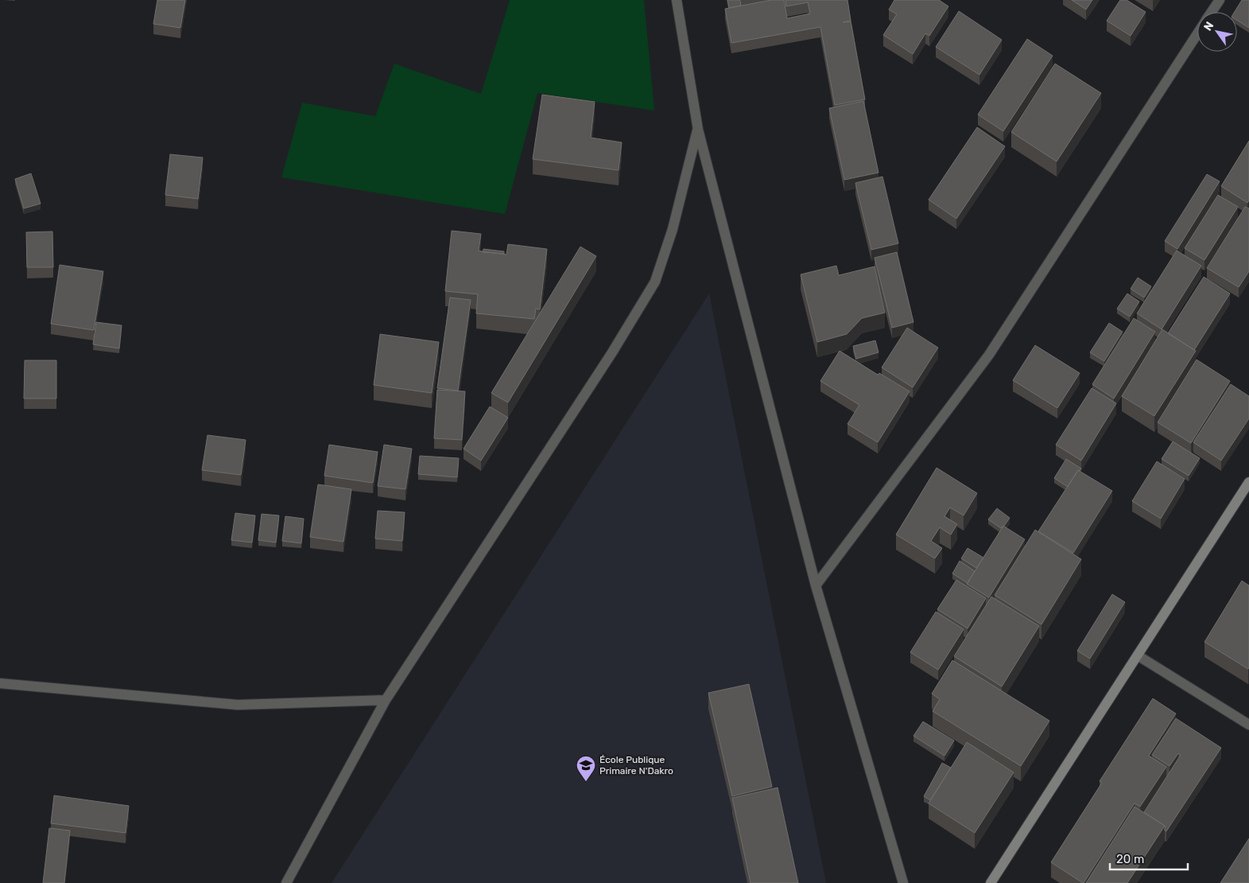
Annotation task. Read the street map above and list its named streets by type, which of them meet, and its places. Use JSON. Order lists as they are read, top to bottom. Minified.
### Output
{"places":{"school or university":["École Publique Primaire N'Dakro"]},"scale_bar":"20 m","north":"top left"}
